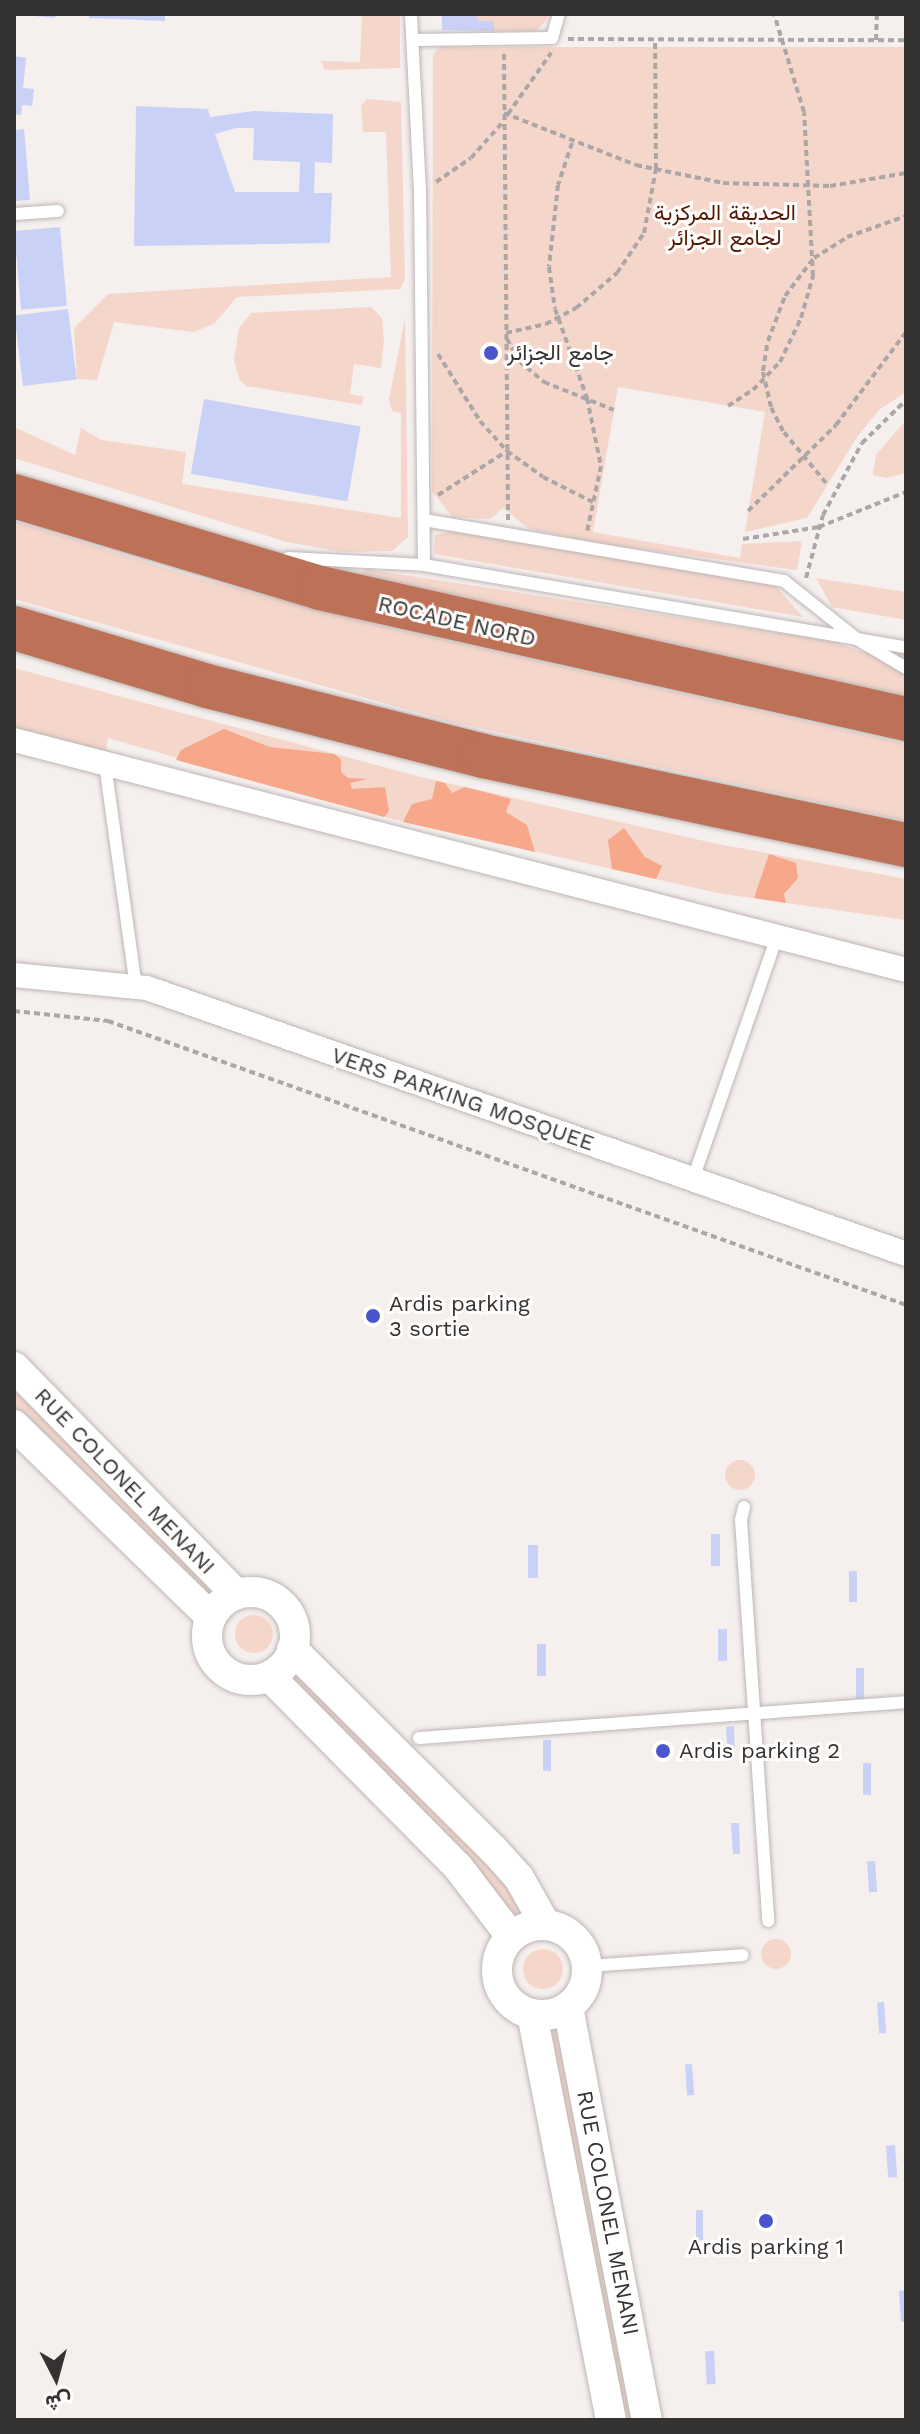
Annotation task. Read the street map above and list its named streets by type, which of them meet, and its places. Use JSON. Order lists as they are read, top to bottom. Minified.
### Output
{"streets":{"highway":["ROCADE NORD"],"street":["VERS PARKING MOSQUEE","RUE COLONEL MENANI"]},"parks":["الحديقة المركزية لجامع الجزائر"],"places":["جامع الجزائر","Ardis parking 3 sortie","Ardis parking 2","Ardis parking 1"],"north":"bottom"}
